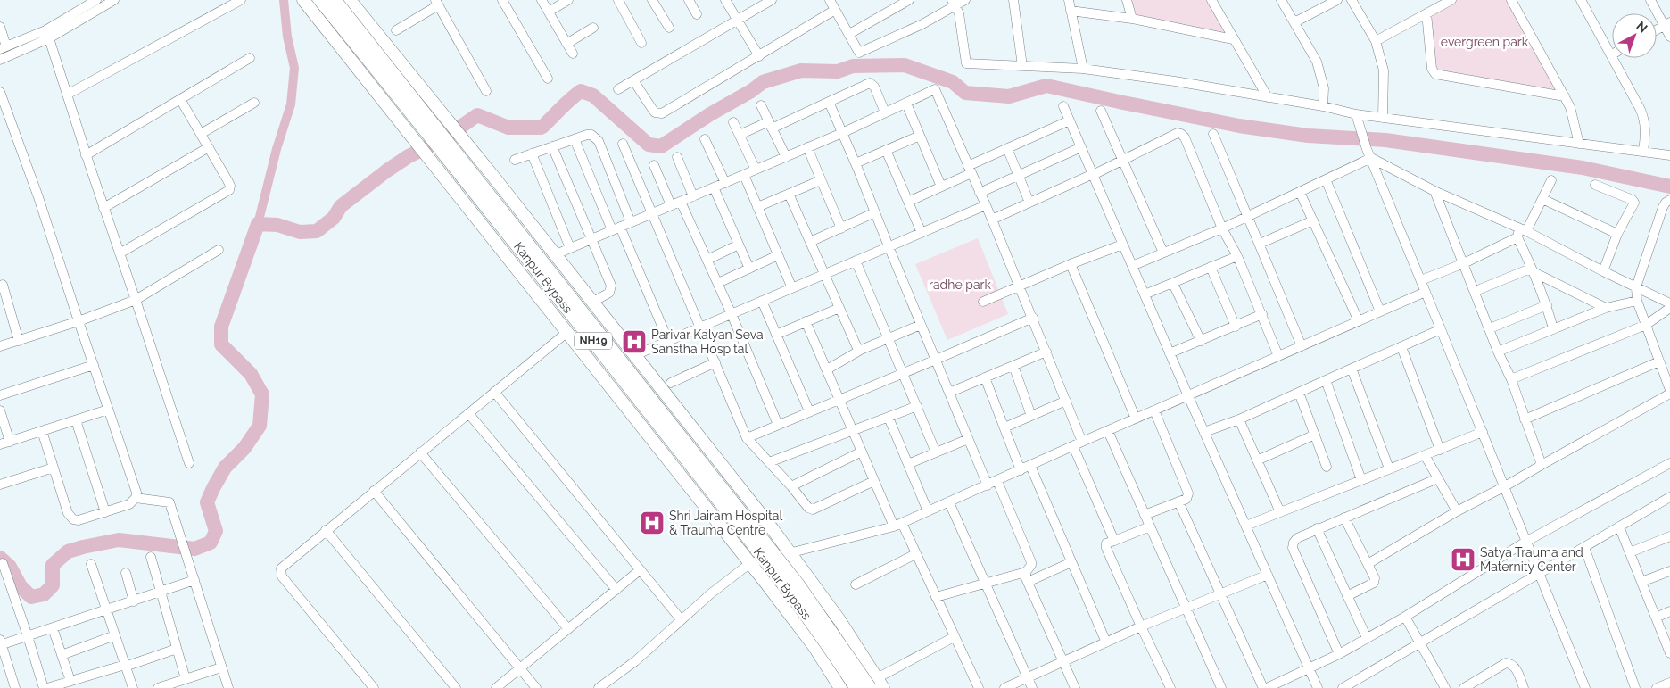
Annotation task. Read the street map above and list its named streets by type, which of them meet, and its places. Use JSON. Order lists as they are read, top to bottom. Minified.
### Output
{"streets":{"highway":["Kanpur Bypass","NH19"]},"parks":["evergreen park","radhe park"],"places":{"hospital":["Parivar Kalyan Seva Sanstha Hospital","Shri Jairam Hospital & Trauma Centre","Satya Trauma and Maternity Center"]},"north":"top right"}
